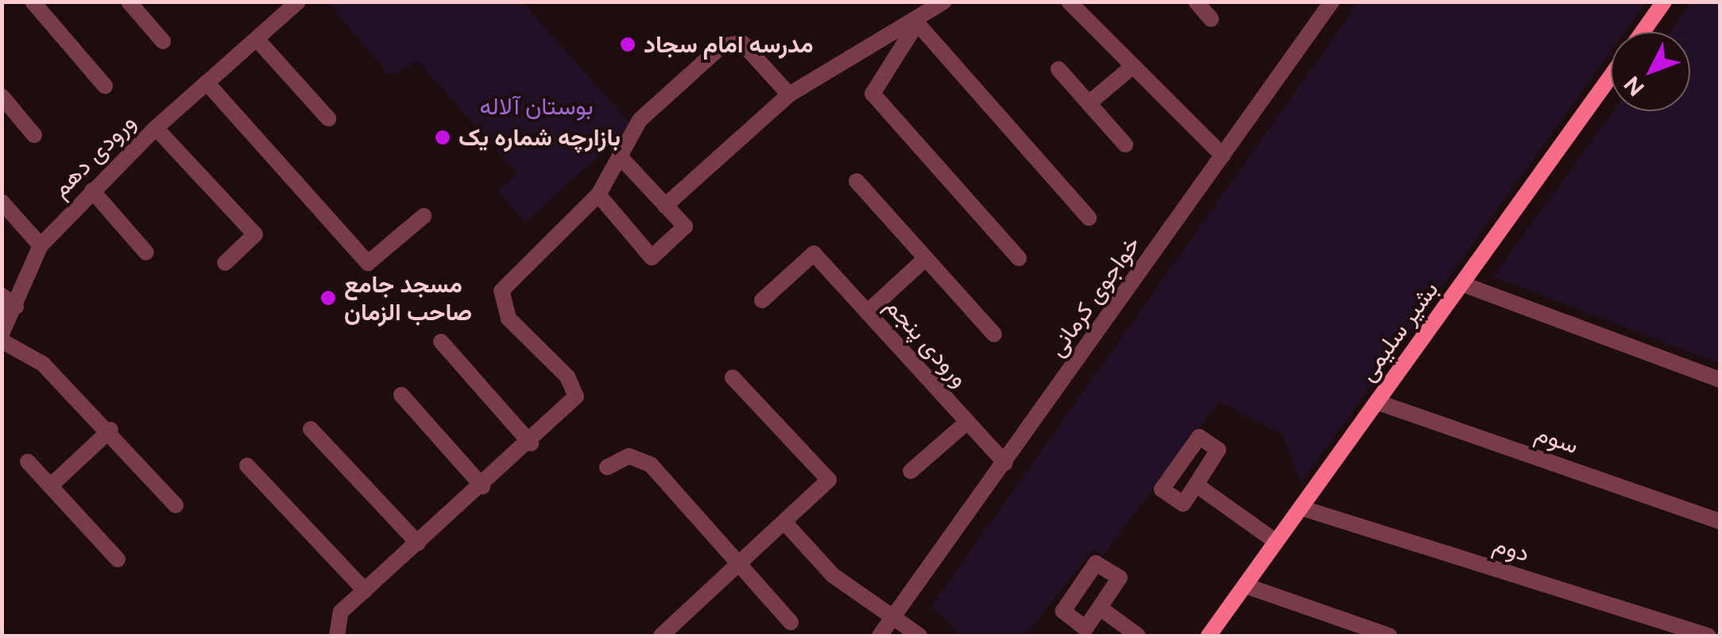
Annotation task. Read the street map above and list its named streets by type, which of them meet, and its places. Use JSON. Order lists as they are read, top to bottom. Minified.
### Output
{"streets":{"main road":["بشیر سلیمی"],"street":["ورودی دهم","خواجوی کرمانی","ورودی پنجم","سوم","دوم"]},"crossings":[["خواجوی کرمانی","ورودی پنجم"],["بشیر سلیمی","سوم"],["بشیر سلیمی","دوم"]],"parks":["بوستان آلاله"],"places":["مدرسه امام سجاد","بازارچه شماره یک","مسجد جامع صاحب الزمان"],"north":"bottom left"}
